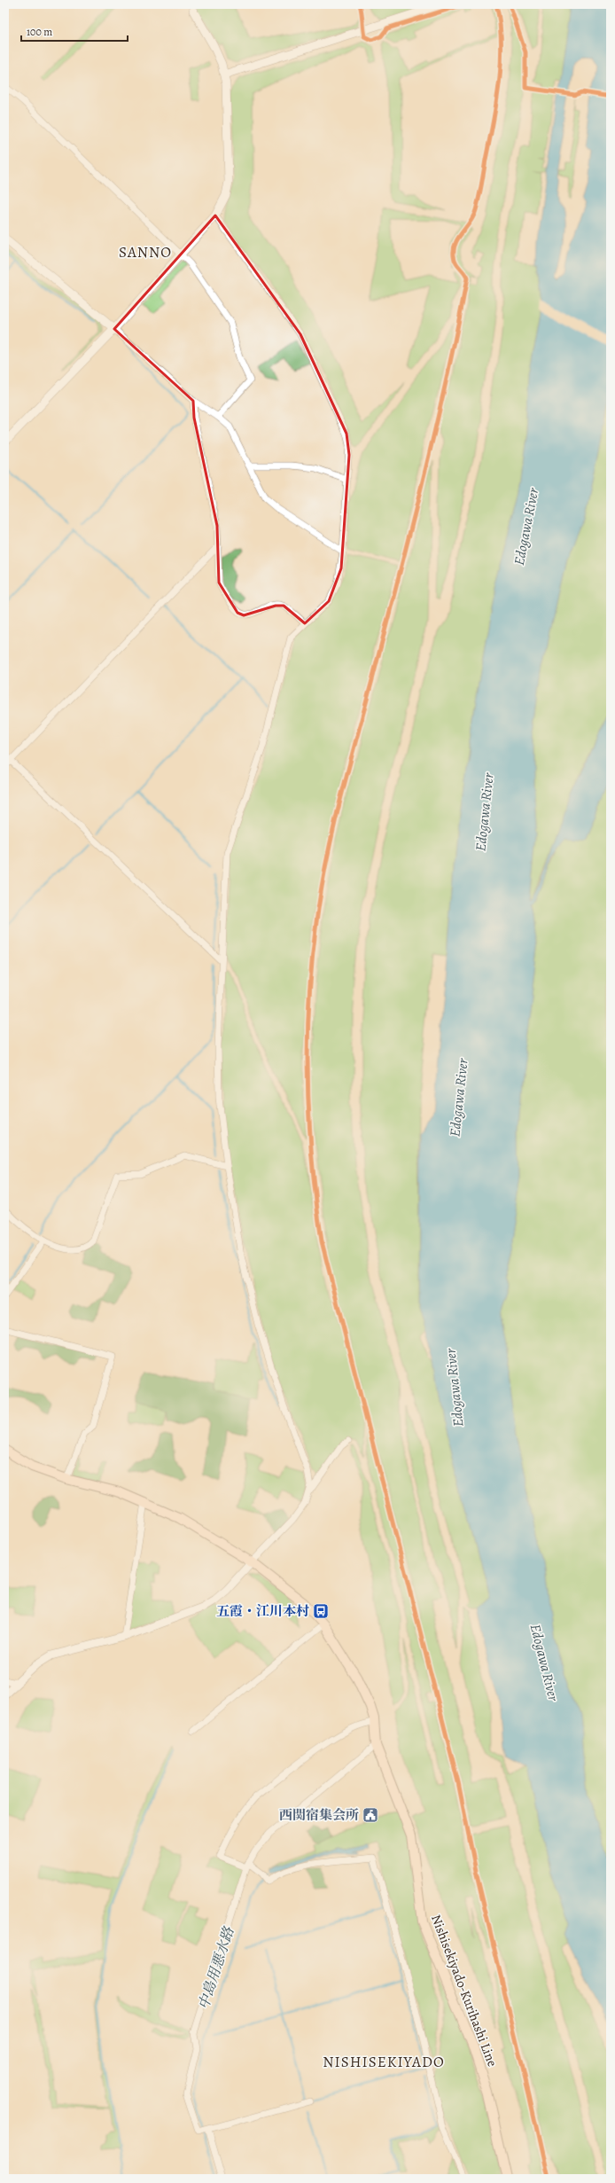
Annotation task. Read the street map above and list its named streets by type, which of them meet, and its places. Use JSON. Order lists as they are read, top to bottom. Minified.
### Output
{"streets":{"main road":["Nishisekiyado-Kurihashi Line"]},"districts":["SANNO","NISHISEKIYADO"],"water":["Edogawa River","中島用悪水路"],"places":{"bus stop":["五霞・江川本村"],"public building":["西関宿集会所"]},"scale_bar":"100 m"}
